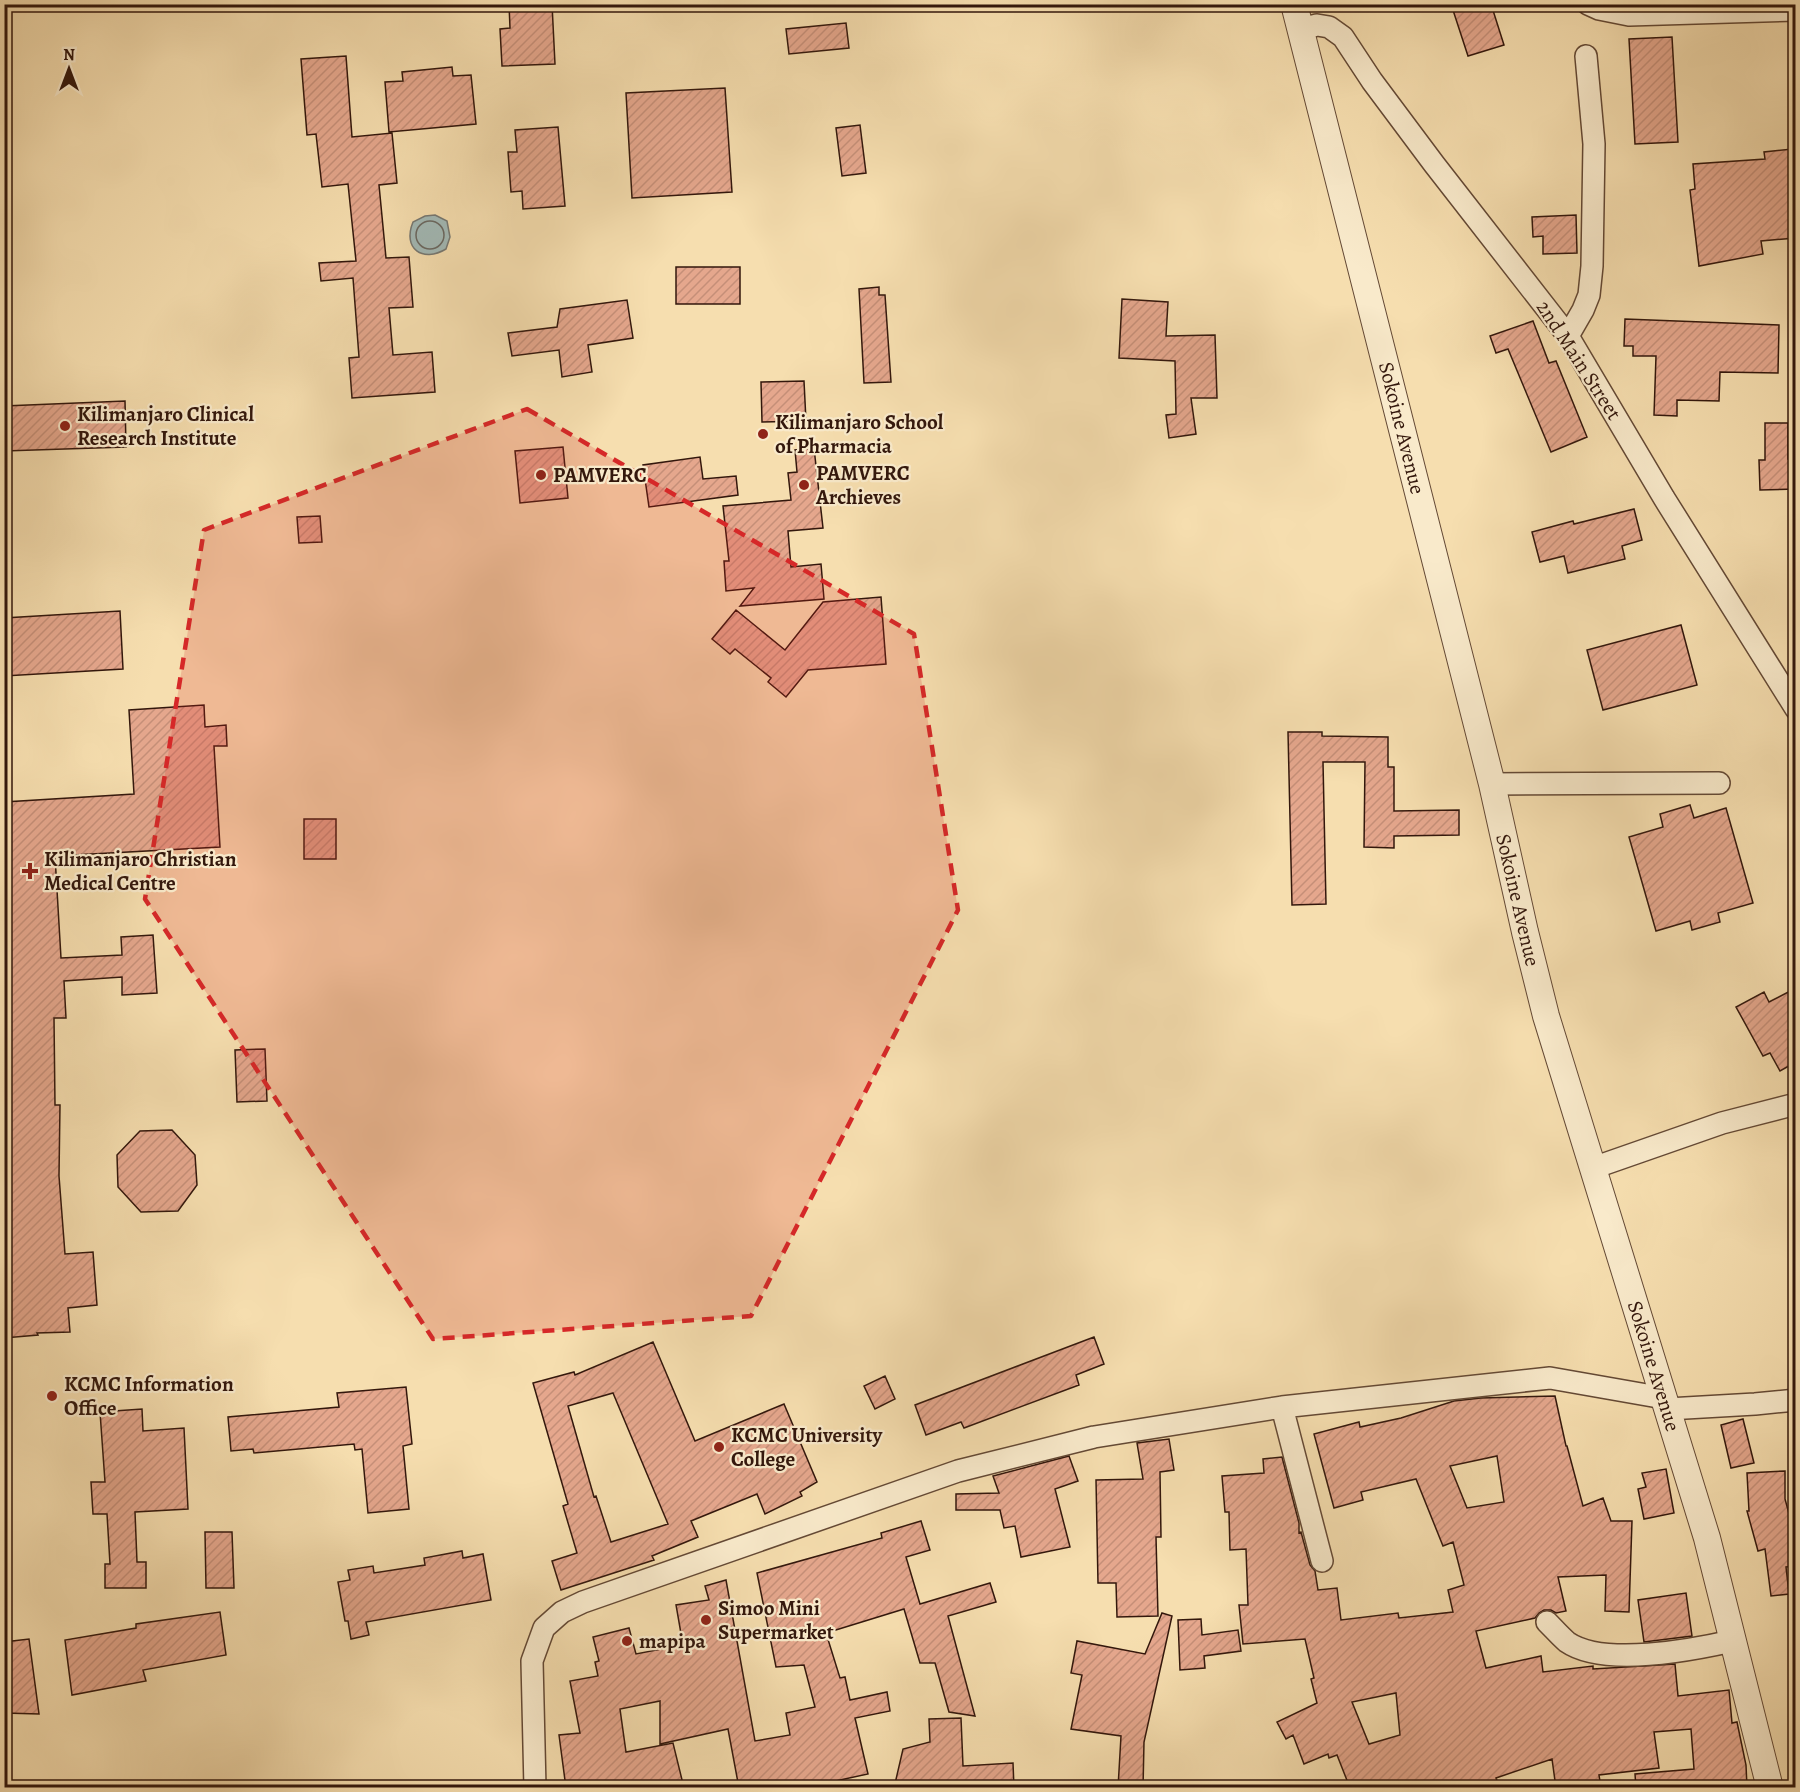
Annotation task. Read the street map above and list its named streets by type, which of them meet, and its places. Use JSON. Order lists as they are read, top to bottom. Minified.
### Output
{"streets":{"street":["2nd Main Street","Sokoine Avenue"]},"crossings":[["2nd Main Street","Sokoine Avenue"]],"places":{"other":["Kilimanjaro Clinical Research Institute","Kilimanjaro School of Pharmacia","PAMVERC","PAMVERC Archieves","KCMC Information Office","KCMC University College","Simoo Mini Supermarket","mapipa"],"health":["Kilimanjaro Christian Medical Centre"]},"north":"top"}
